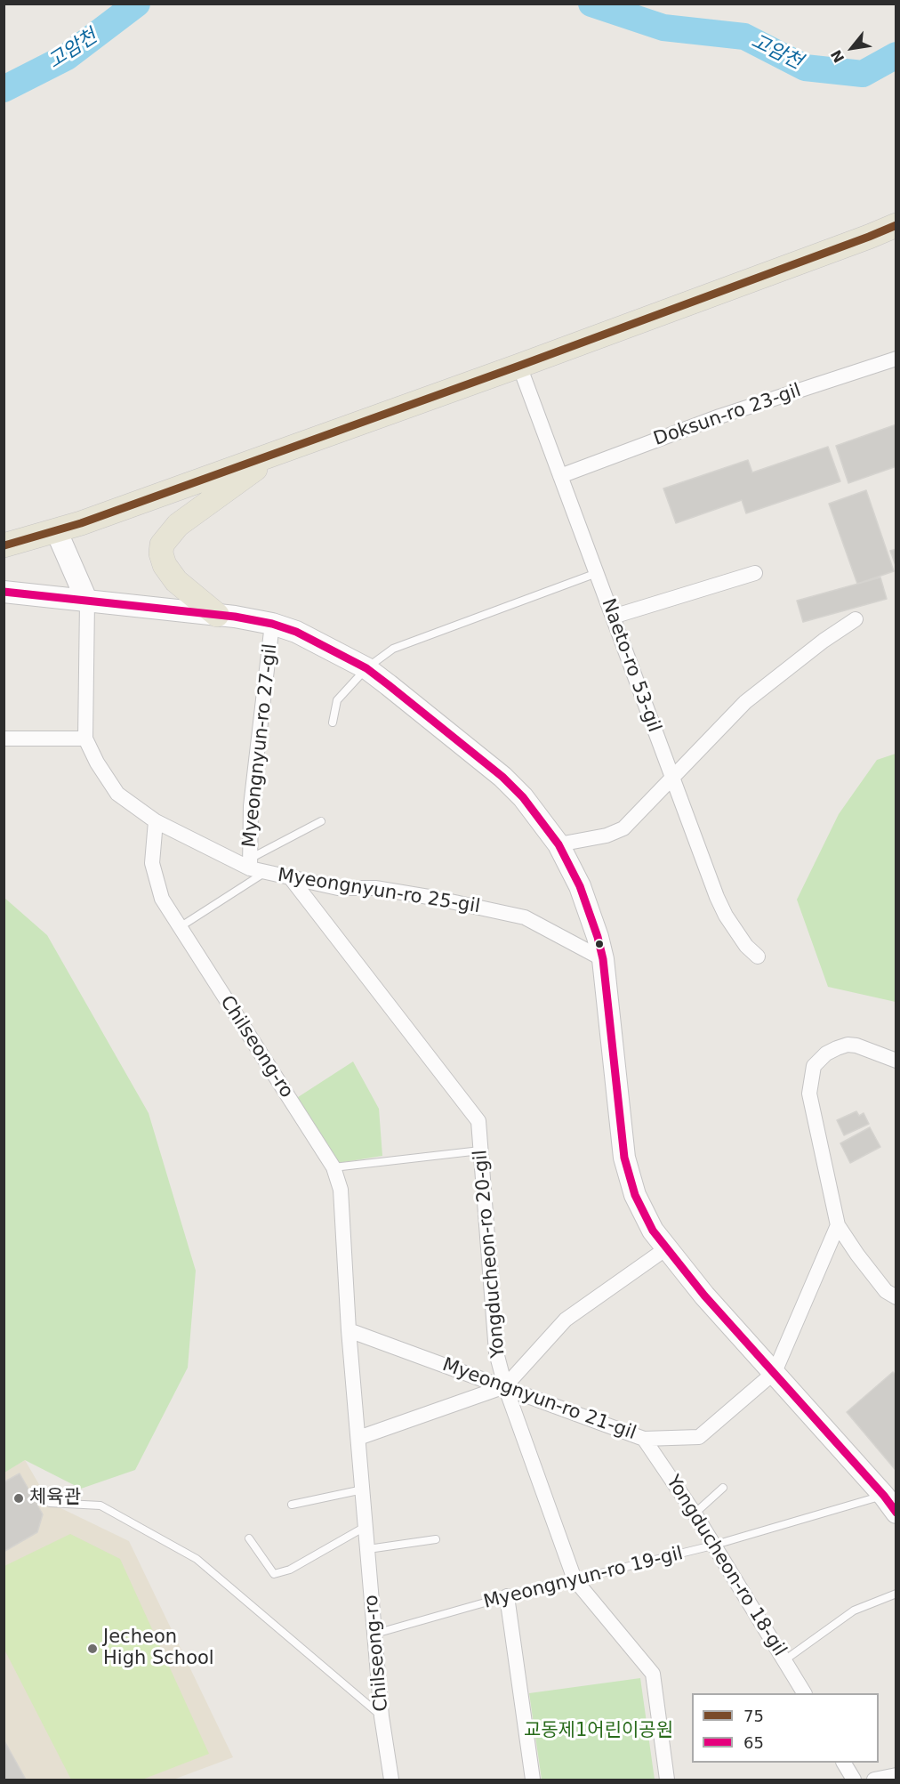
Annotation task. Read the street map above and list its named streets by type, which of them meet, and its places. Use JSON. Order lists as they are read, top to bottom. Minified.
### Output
{"streets":{"street":["Doksun-ro 23-gil","Naeto-ro 53-gil","Myeongnyun-ro 27-gil","Myeongnyun-ro 25-gil","Chilseong-ro","Yongducheon-ro 20-gil","Myeongnyun-ro 21-gil","Yongducheon-ro 18-gil"],"lane":["Myeongnyun-ro 19-gil"]},"crossings":[["Doksun-ro 23-gil","Naeto-ro 53-gil"],["Myeongnyun-ro 27-gil","Myeongnyun-ro 25-gil"],["Myeongnyun-ro 25-gil","Chilseong-ro"],["Myeongnyun-ro 25-gil","Yongducheon-ro 20-gil"],["Chilseong-ro","Myeongnyun-ro 21-gil"],["Chilseong-ro","Myeongnyun-ro 19-gil"],["Yongducheon-ro 20-gil","Myeongnyun-ro 21-gil"],["Yongducheon-ro 20-gil","Myeongnyun-ro 19-gil"],["Myeongnyun-ro 21-gil","Yongducheon-ro 18-gil"],["Yongducheon-ro 18-gil","Myeongnyun-ro 19-gil"]],"water":["고암천"],"parks":["교동제1어린이공원"],"places":["체육관","Jecheon High School"],"lines":["transit line 75","transit line 65"],"legend":["75","65"],"north":"bottom left"}
